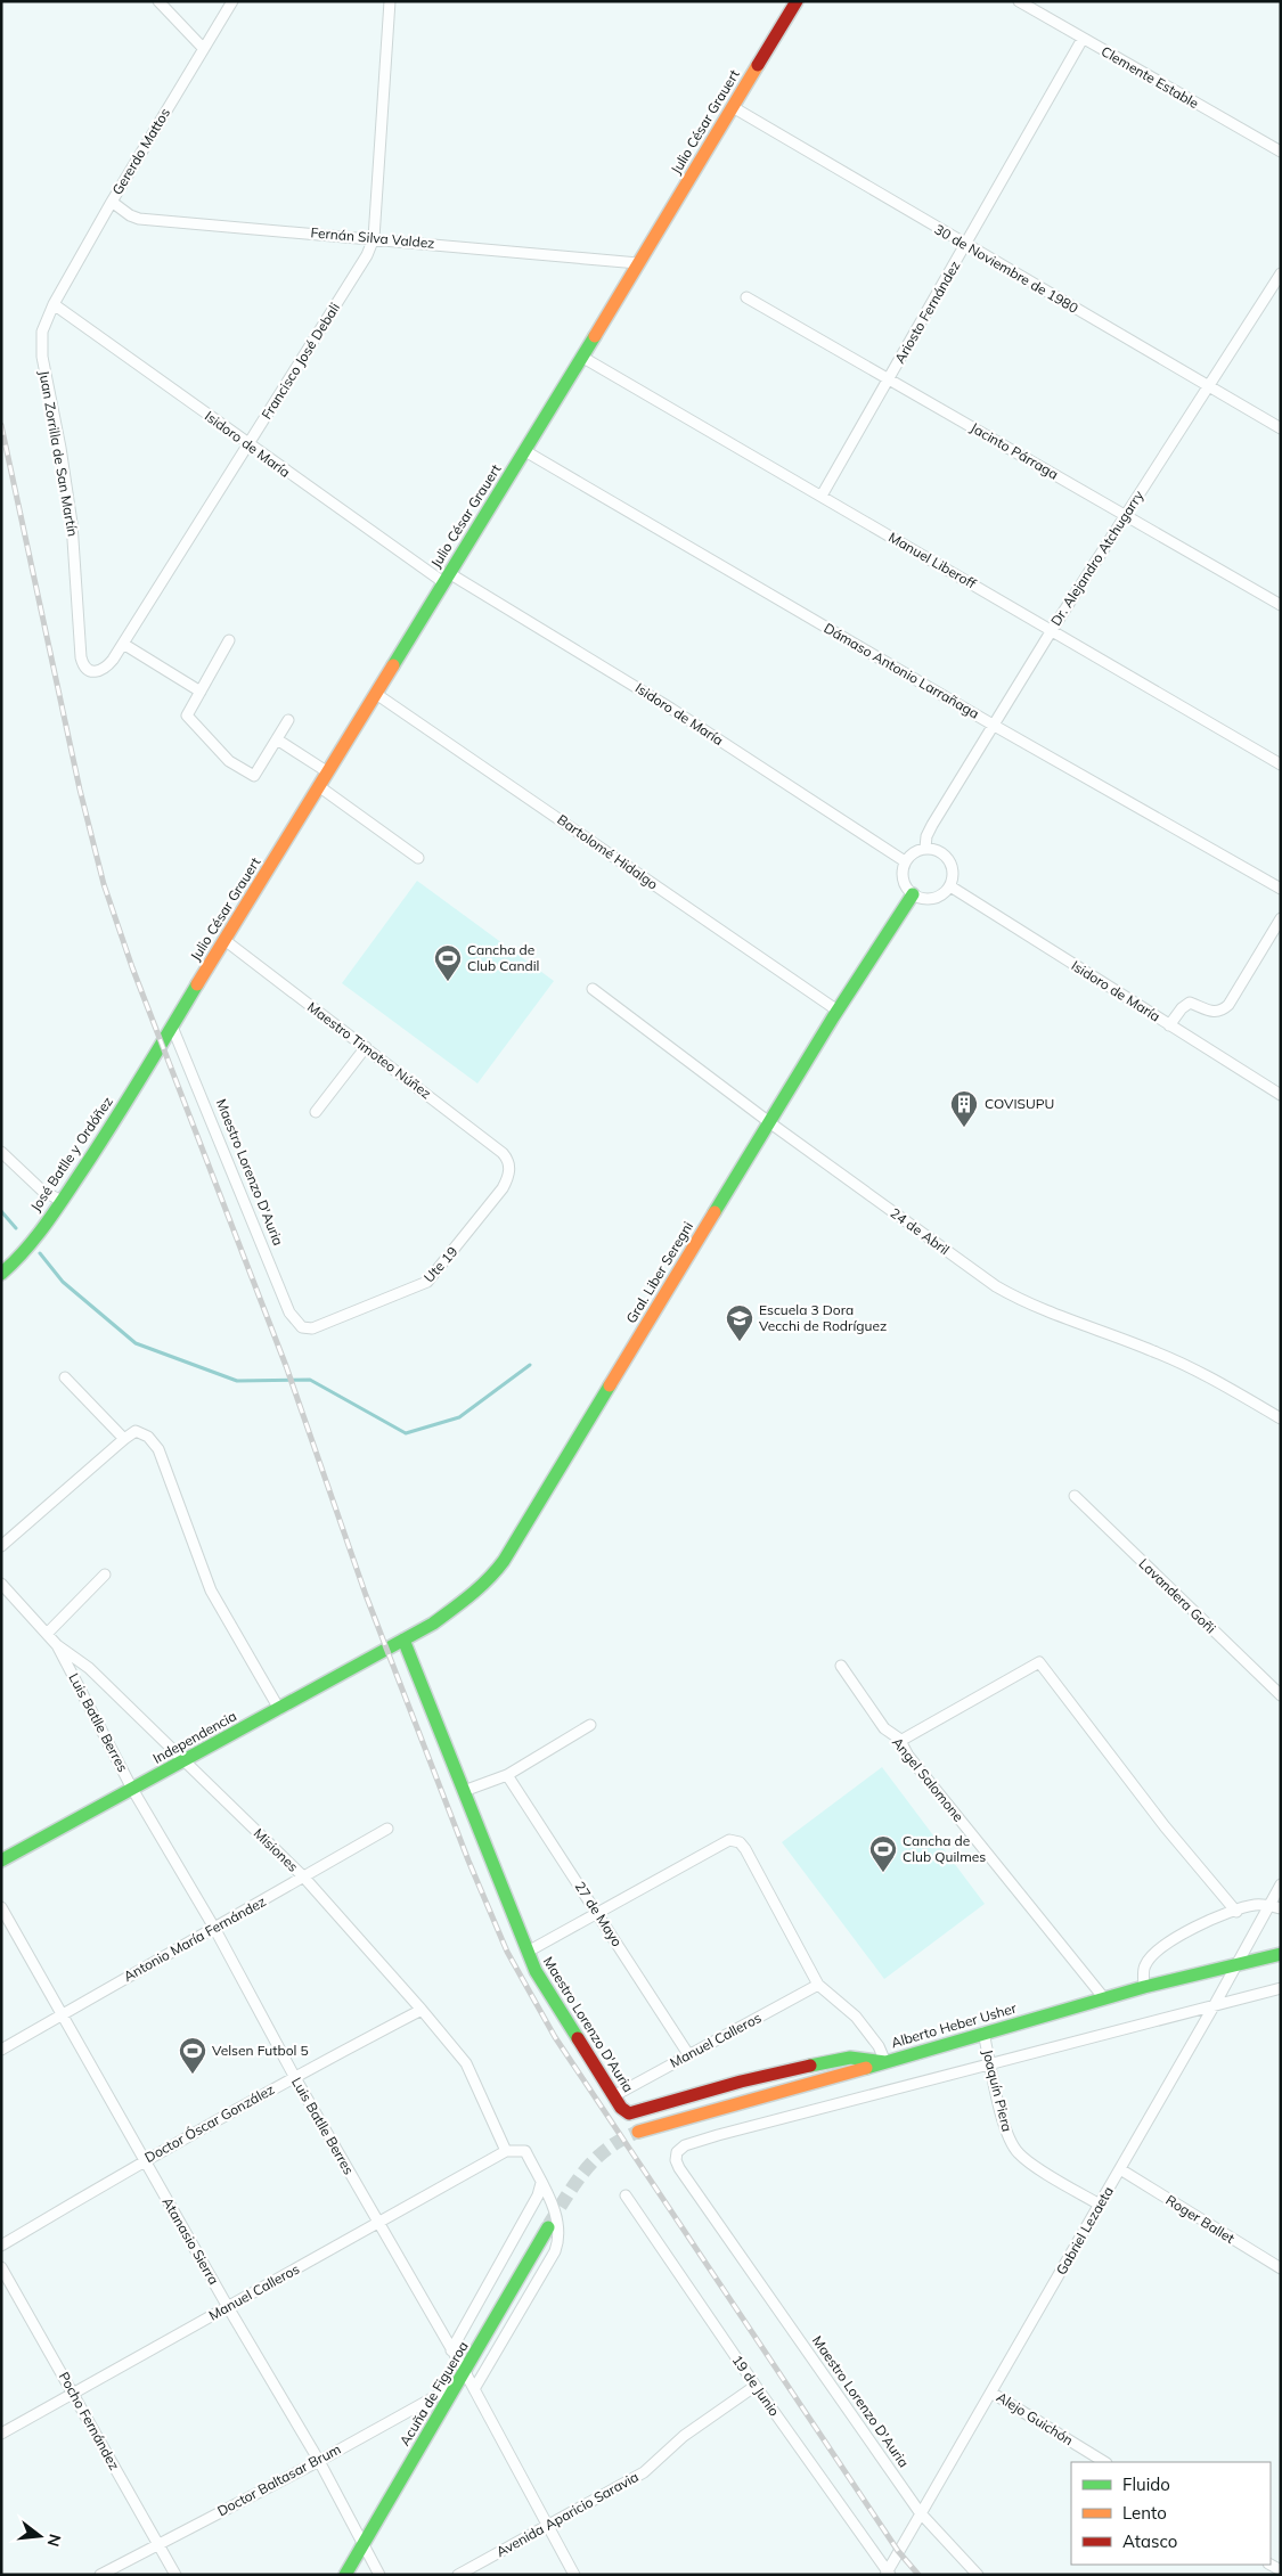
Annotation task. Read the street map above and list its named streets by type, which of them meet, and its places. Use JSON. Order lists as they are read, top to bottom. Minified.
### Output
{"streets":{"street":["Clemente Estable","Julio César Grauert","Gererdo Mattos","Fernán Silva Valdez","30 de Noviembre de 1980","Ariosto Fernández","Francisco José Debali","Isidoro de María","Jacinto Párraga","Juan Zorrilla de San Martín","Dr. Alejandro Atchugarry","Manuel Liberoff","Dámaso Antonio Larrañaga","Bartolomé Hidalgo","Maestro Timoteo Núñez","José Batlle y Ordóñez","Maestro Lorenzo D'Auria","24 de Abril","Ute 19","Gral. Liber Seregni","Lavandera Goñi","Luis Batlle Berres","Independencia","Angel Salomone","Misiones","27 de Mayo","Antonio María Fernández","Alberto Heber Usher","Manuel Calleros","Joaquín Piera","Doctor Óscar González","Roger Ballet","Gabriel Lezaeta","Atanasio Sierra","19 de Junio","Acuña de Figueroa","Alejo Guichón","Pocho Fernández","Doctor Baltasar Brum","Avenida Aparicio Saravia"]},"crossings":[["Clemente Estable","Ariosto Fernández"],["Julio César Grauert","Fernán Silva Valdez"],["Julio César Grauert","30 de Noviembre de 1980"],["Julio César Grauert","Isidoro de María"],["Julio César Grauert","Manuel Liberoff"],["Julio César Grauert","Dámaso Antonio Larrañaga"],["Julio César Grauert","Bartolomé Hidalgo"],["Julio César Grauert","Maestro Timoteo Núñez"],["Julio César Grauert","José Batlle y Ordóñez"],["Julio César Grauert","Maestro Lorenzo D'Auria"],["Gererdo Mattos","Fernán Silva Valdez"],["Gererdo Mattos","Isidoro de María"],["Gererdo Mattos","Juan Zorrilla de San Martín"],["Fernán Silva Valdez","Francisco José Debali"],["30 de Noviembre de 1980","Ariosto Fernández"],["30 de Noviembre de 1980","Dr. Alejandro Atchugarry"],["Ariosto Fernández","Jacinto Párraga"],["Ariosto Fernández","Manuel Liberoff"],["Francisco José Debali","Isidoro de María"],["Francisco José Debali","Juan Zorrilla de San Martín"],["Isidoro de María","Juan Zorrilla de San Martín"],["Isidoro de María","Dr. Alejandro Atchugarry"],["Isidoro de María","Gral. Liber Seregni"],["Jacinto Párraga","Dr. Alejandro Atchugarry"],["Dr. Alejandro Atchugarry","Manuel Liberoff"],["Dr. Alejandro Atchugarry","Dámaso Antonio Larrañaga"],["Dr. Alejandro Atchugarry","Gral. Liber Seregni"],["Bartolomé Hidalgo","Gral. Liber Seregni"],["Maestro Timoteo Núñez","Ute 19"],["Maestro Lorenzo D'Auria","Ute 19"],["Maestro Lorenzo D'Auria","Gral. Liber Seregni"],["Maestro Lorenzo D'Auria","Independencia"],["Maestro Lorenzo D'Auria","Alberto Heber Usher"],["Maestro Lorenzo D'Auria","Manuel Calleros"],["Maestro Lorenzo D'Auria","Joaquín Piera"],["Maestro Lorenzo D'Auria","Gabriel Lezaeta"],["24 de Abril","Gral. Liber Seregni"],["Gral. Liber Seregni","Independencia"],["Luis Batlle Berres","Independencia"],["Luis Batlle Berres","Misiones"],["Luis Batlle Berres","Antonio María Fernández"],["Luis Batlle Berres","Manuel Calleros"],["Luis Batlle Berres","Doctor Óscar González"],["Luis Batlle Berres","Acuña de Figueroa"],["Luis Batlle Berres","Doctor Baltasar Brum"],["Luis Batlle Berres","Avenida Aparicio Saravia"],["Independencia","Misiones"],["Angel Salomone","Alberto Heber Usher"],["Misiones","Antonio María Fernández"],["Misiones","Manuel Calleros"],["Misiones","Doctor Óscar González"],["27 de Mayo","Manuel Calleros"],["Antonio María Fernández","Atanasio Sierra"],["Alberto Heber Usher","Joaquín Piera"],["Alberto Heber Usher","Gabriel Lezaeta"],["Manuel Calleros","Atanasio Sierra"],["Manuel Calleros","Pocho Fernández"],["Joaquín Piera","Gabriel Lezaeta"],["Doctor Óscar González","Atanasio Sierra"],["Roger Ballet","Gabriel Lezaeta"],["Gabriel Lezaeta","19 de Junio"],["Gabriel Lezaeta","Alejo Guichón"],["Atanasio Sierra","Acuña de Figueroa"],["Atanasio Sierra","Doctor Baltasar Brum"],["19 de Junio","Avenida Aparicio Saravia"],["Acuña de Figueroa","Doctor Baltasar Brum"],["Pocho Fernández","Doctor Baltasar Brum"]],"places":{"sports":["Cancha de Club Candil","Cancha de Club Quilmes","Velsen Futbol 5"],"building":["COVISUPU"],"school or university":["Escuela 3 Dora Vecchi de Rodríguez"]},"legend":["Fluido","Lento","Atasco"],"north":"right"}
